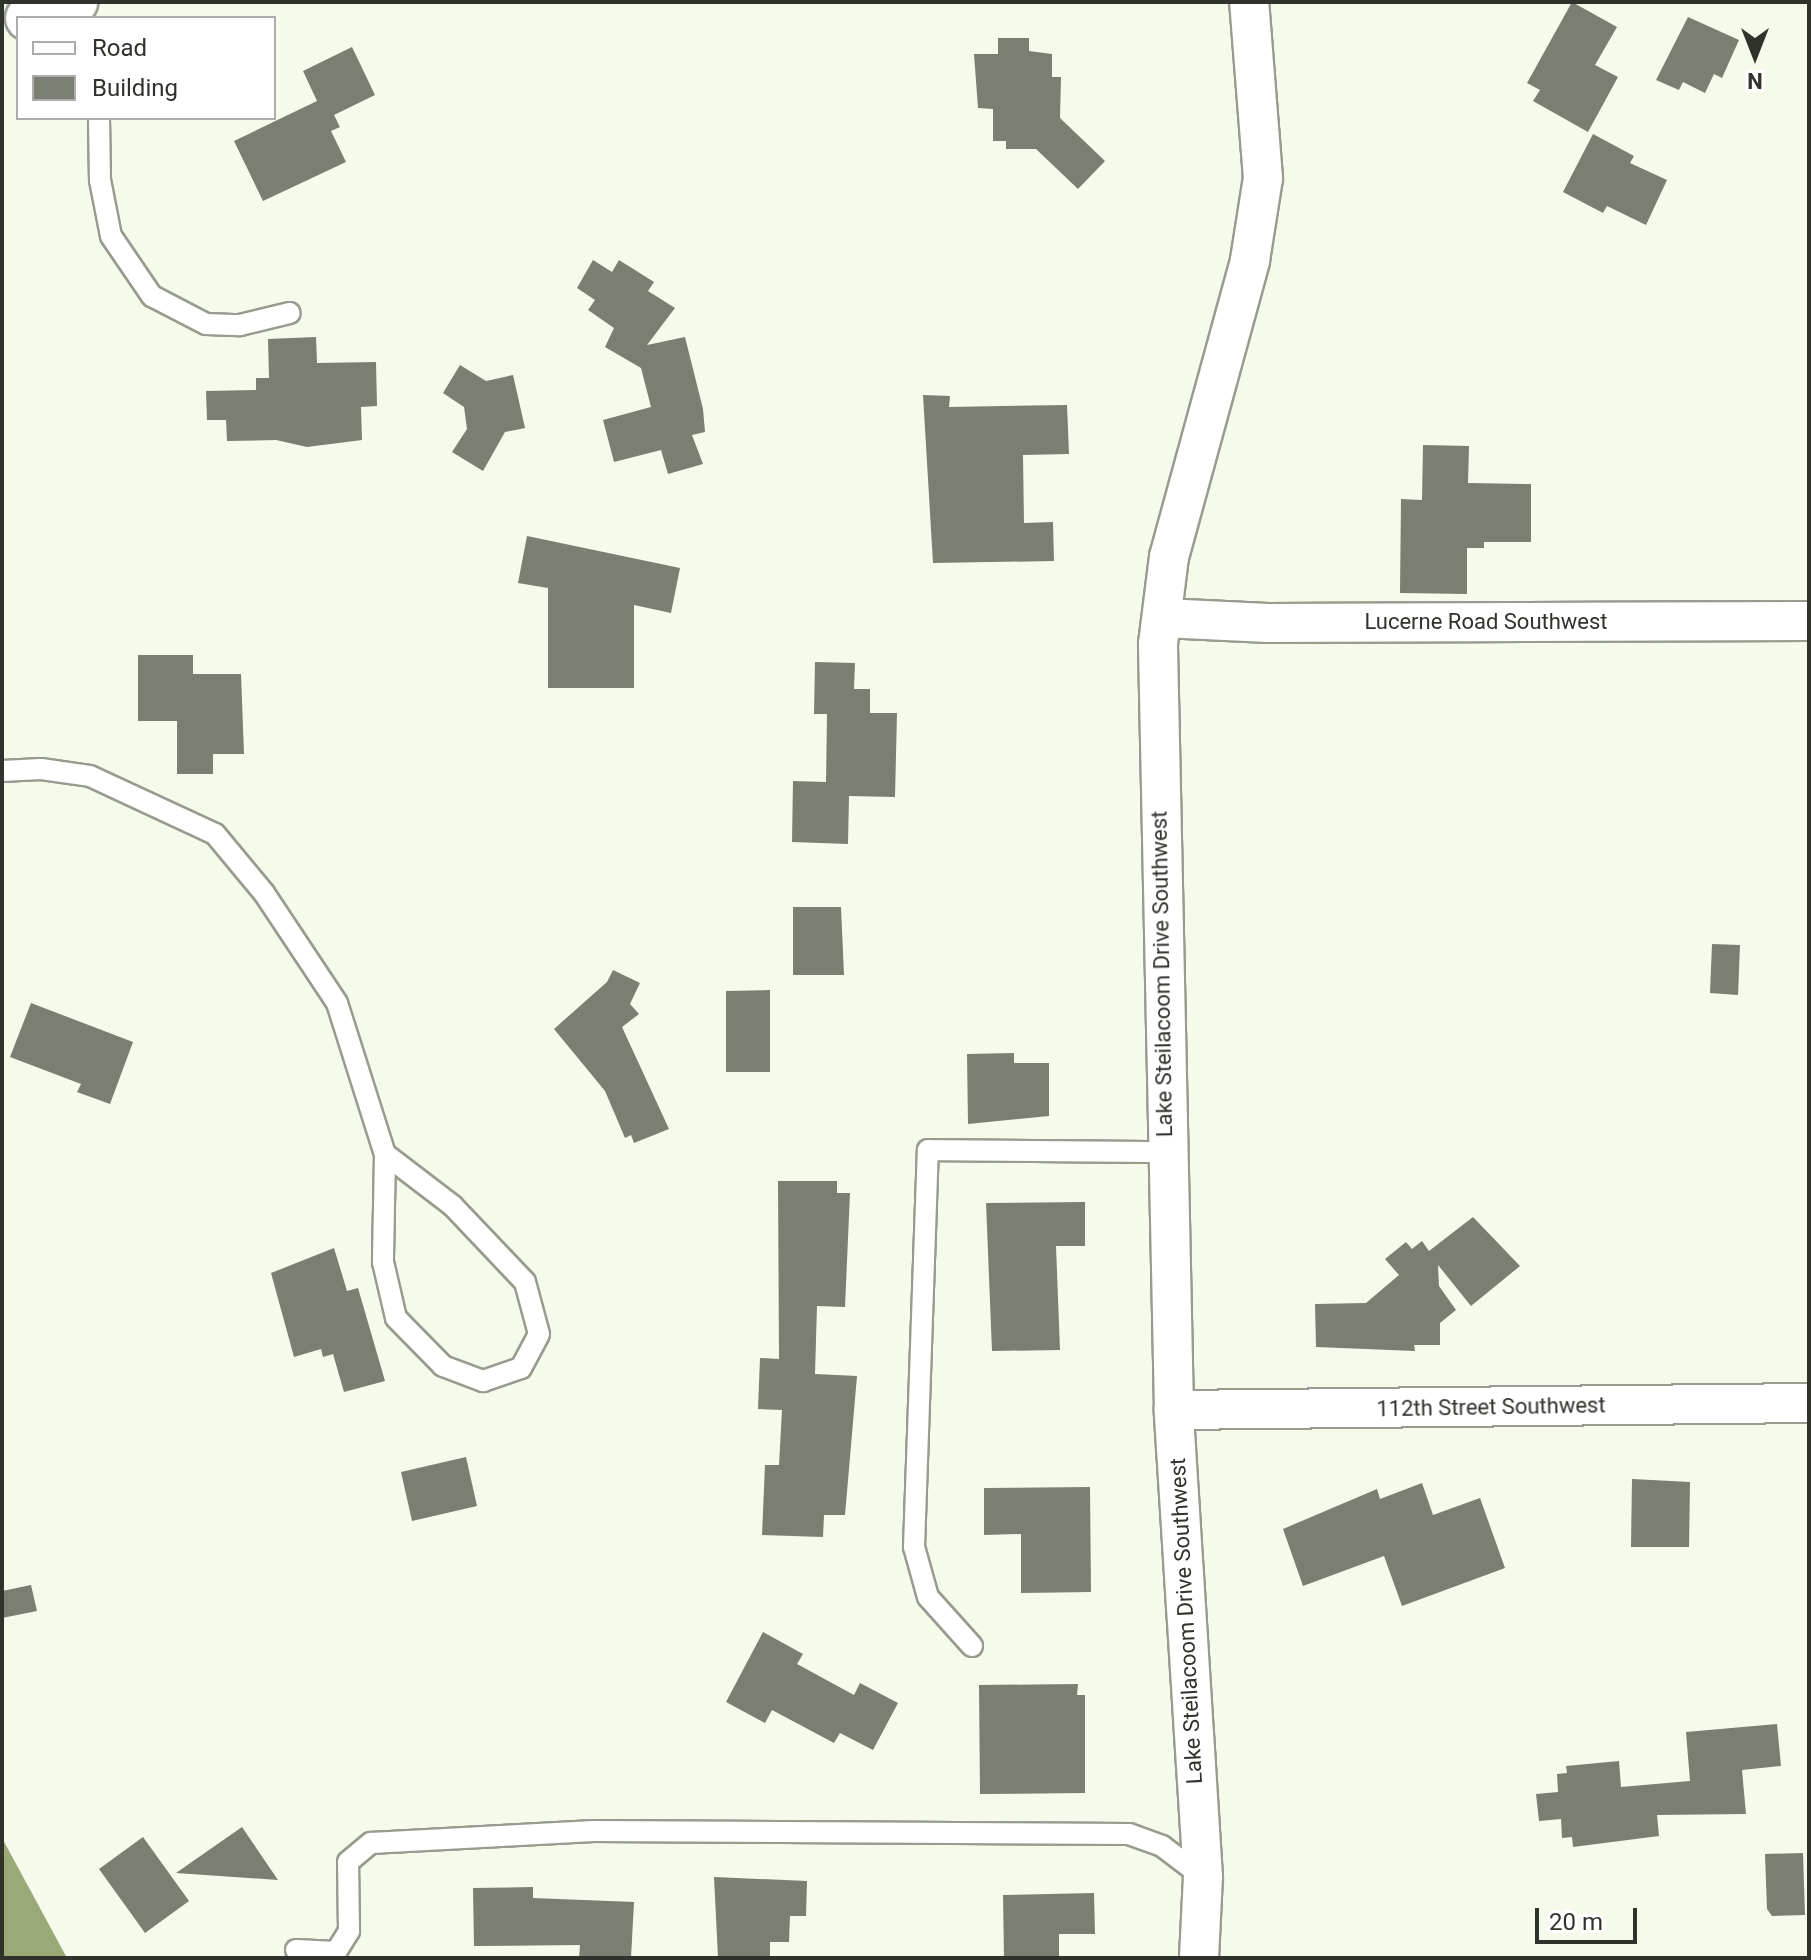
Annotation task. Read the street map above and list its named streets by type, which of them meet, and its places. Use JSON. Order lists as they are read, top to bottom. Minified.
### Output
{"streets":{"street":["Lucerne Road Southwest","Lake Steilacoom Drive Southwest","112th Street Southwest"]},"crossings":[["Lucerne Road Southwest","Lake Steilacoom Drive Southwest"],["Lake Steilacoom Drive Southwest","112th Street Southwest"]],"legend":["Road","Building"],"scale_bar":"20 m","north":"bottom"}
